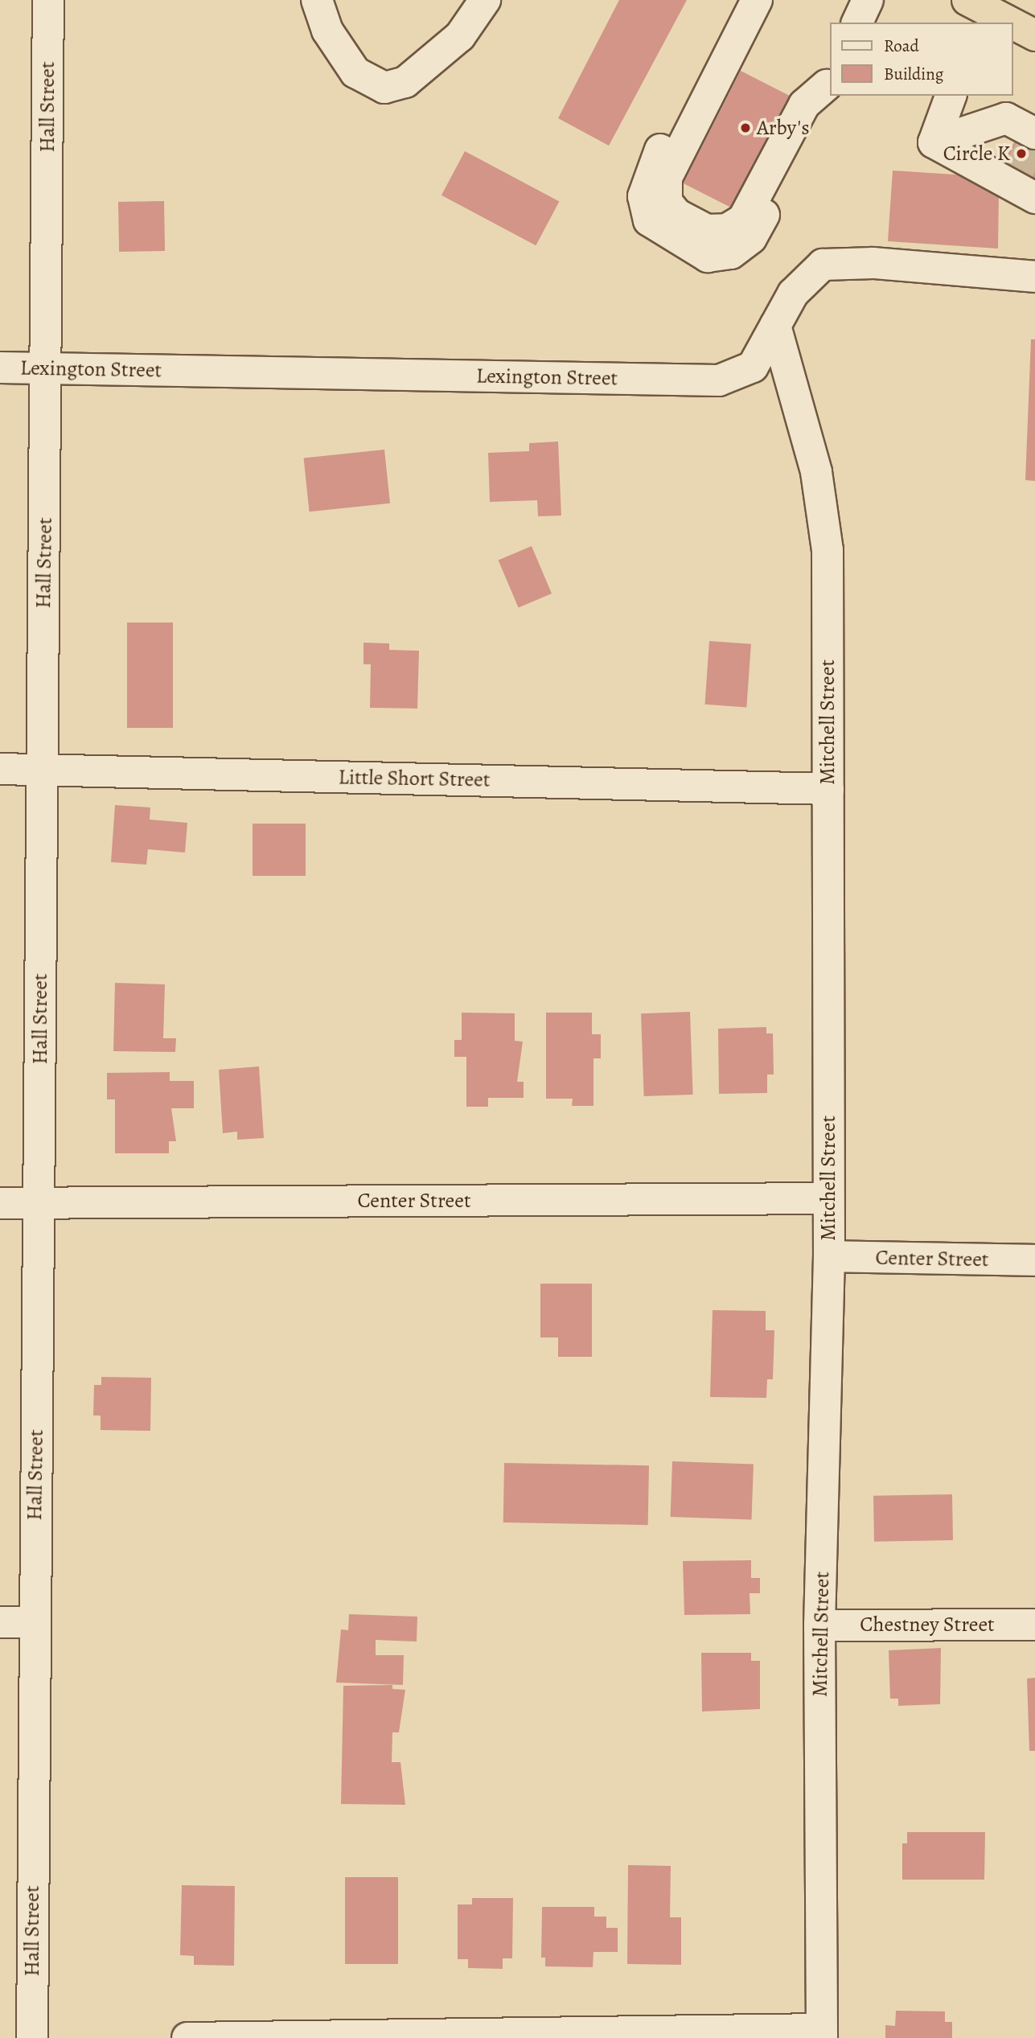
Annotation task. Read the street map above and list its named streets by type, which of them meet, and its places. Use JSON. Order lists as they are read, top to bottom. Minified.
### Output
{"streets":{"street":["Hall Street","Lexington Street","Mitchell Street","Little Short Street","Center Street","Chestney Street"]},"crossings":[["Hall Street","Lexington Street"],["Hall Street","Little Short Street"],["Hall Street","Center Street"],["Lexington Street","Mitchell Street"],["Mitchell Street","Little Short Street"],["Mitchell Street","Center Street"],["Mitchell Street","Chestney Street"]],"places":["Arby's","Circle K"],"legend":["Road","Building"]}
